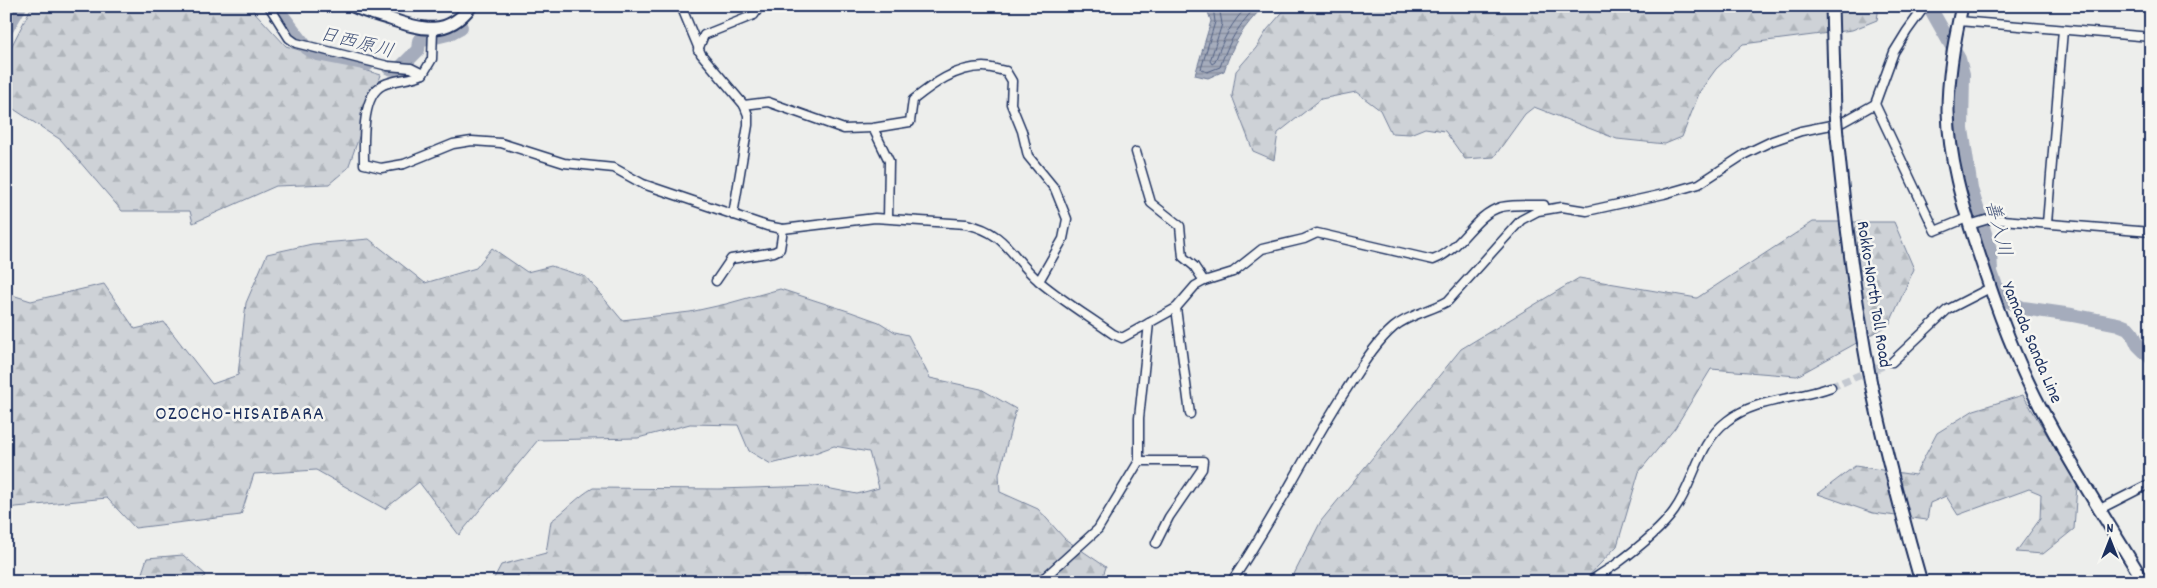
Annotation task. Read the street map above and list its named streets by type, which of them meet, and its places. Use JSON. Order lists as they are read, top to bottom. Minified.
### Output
{"streets":{"main road":["Rokko-North Toll Road","Yamada Sanda Line"]},"districts":["OZOCHO-HISAIBARA"],"water":["日西原川","善入川"],"north":"top"}
